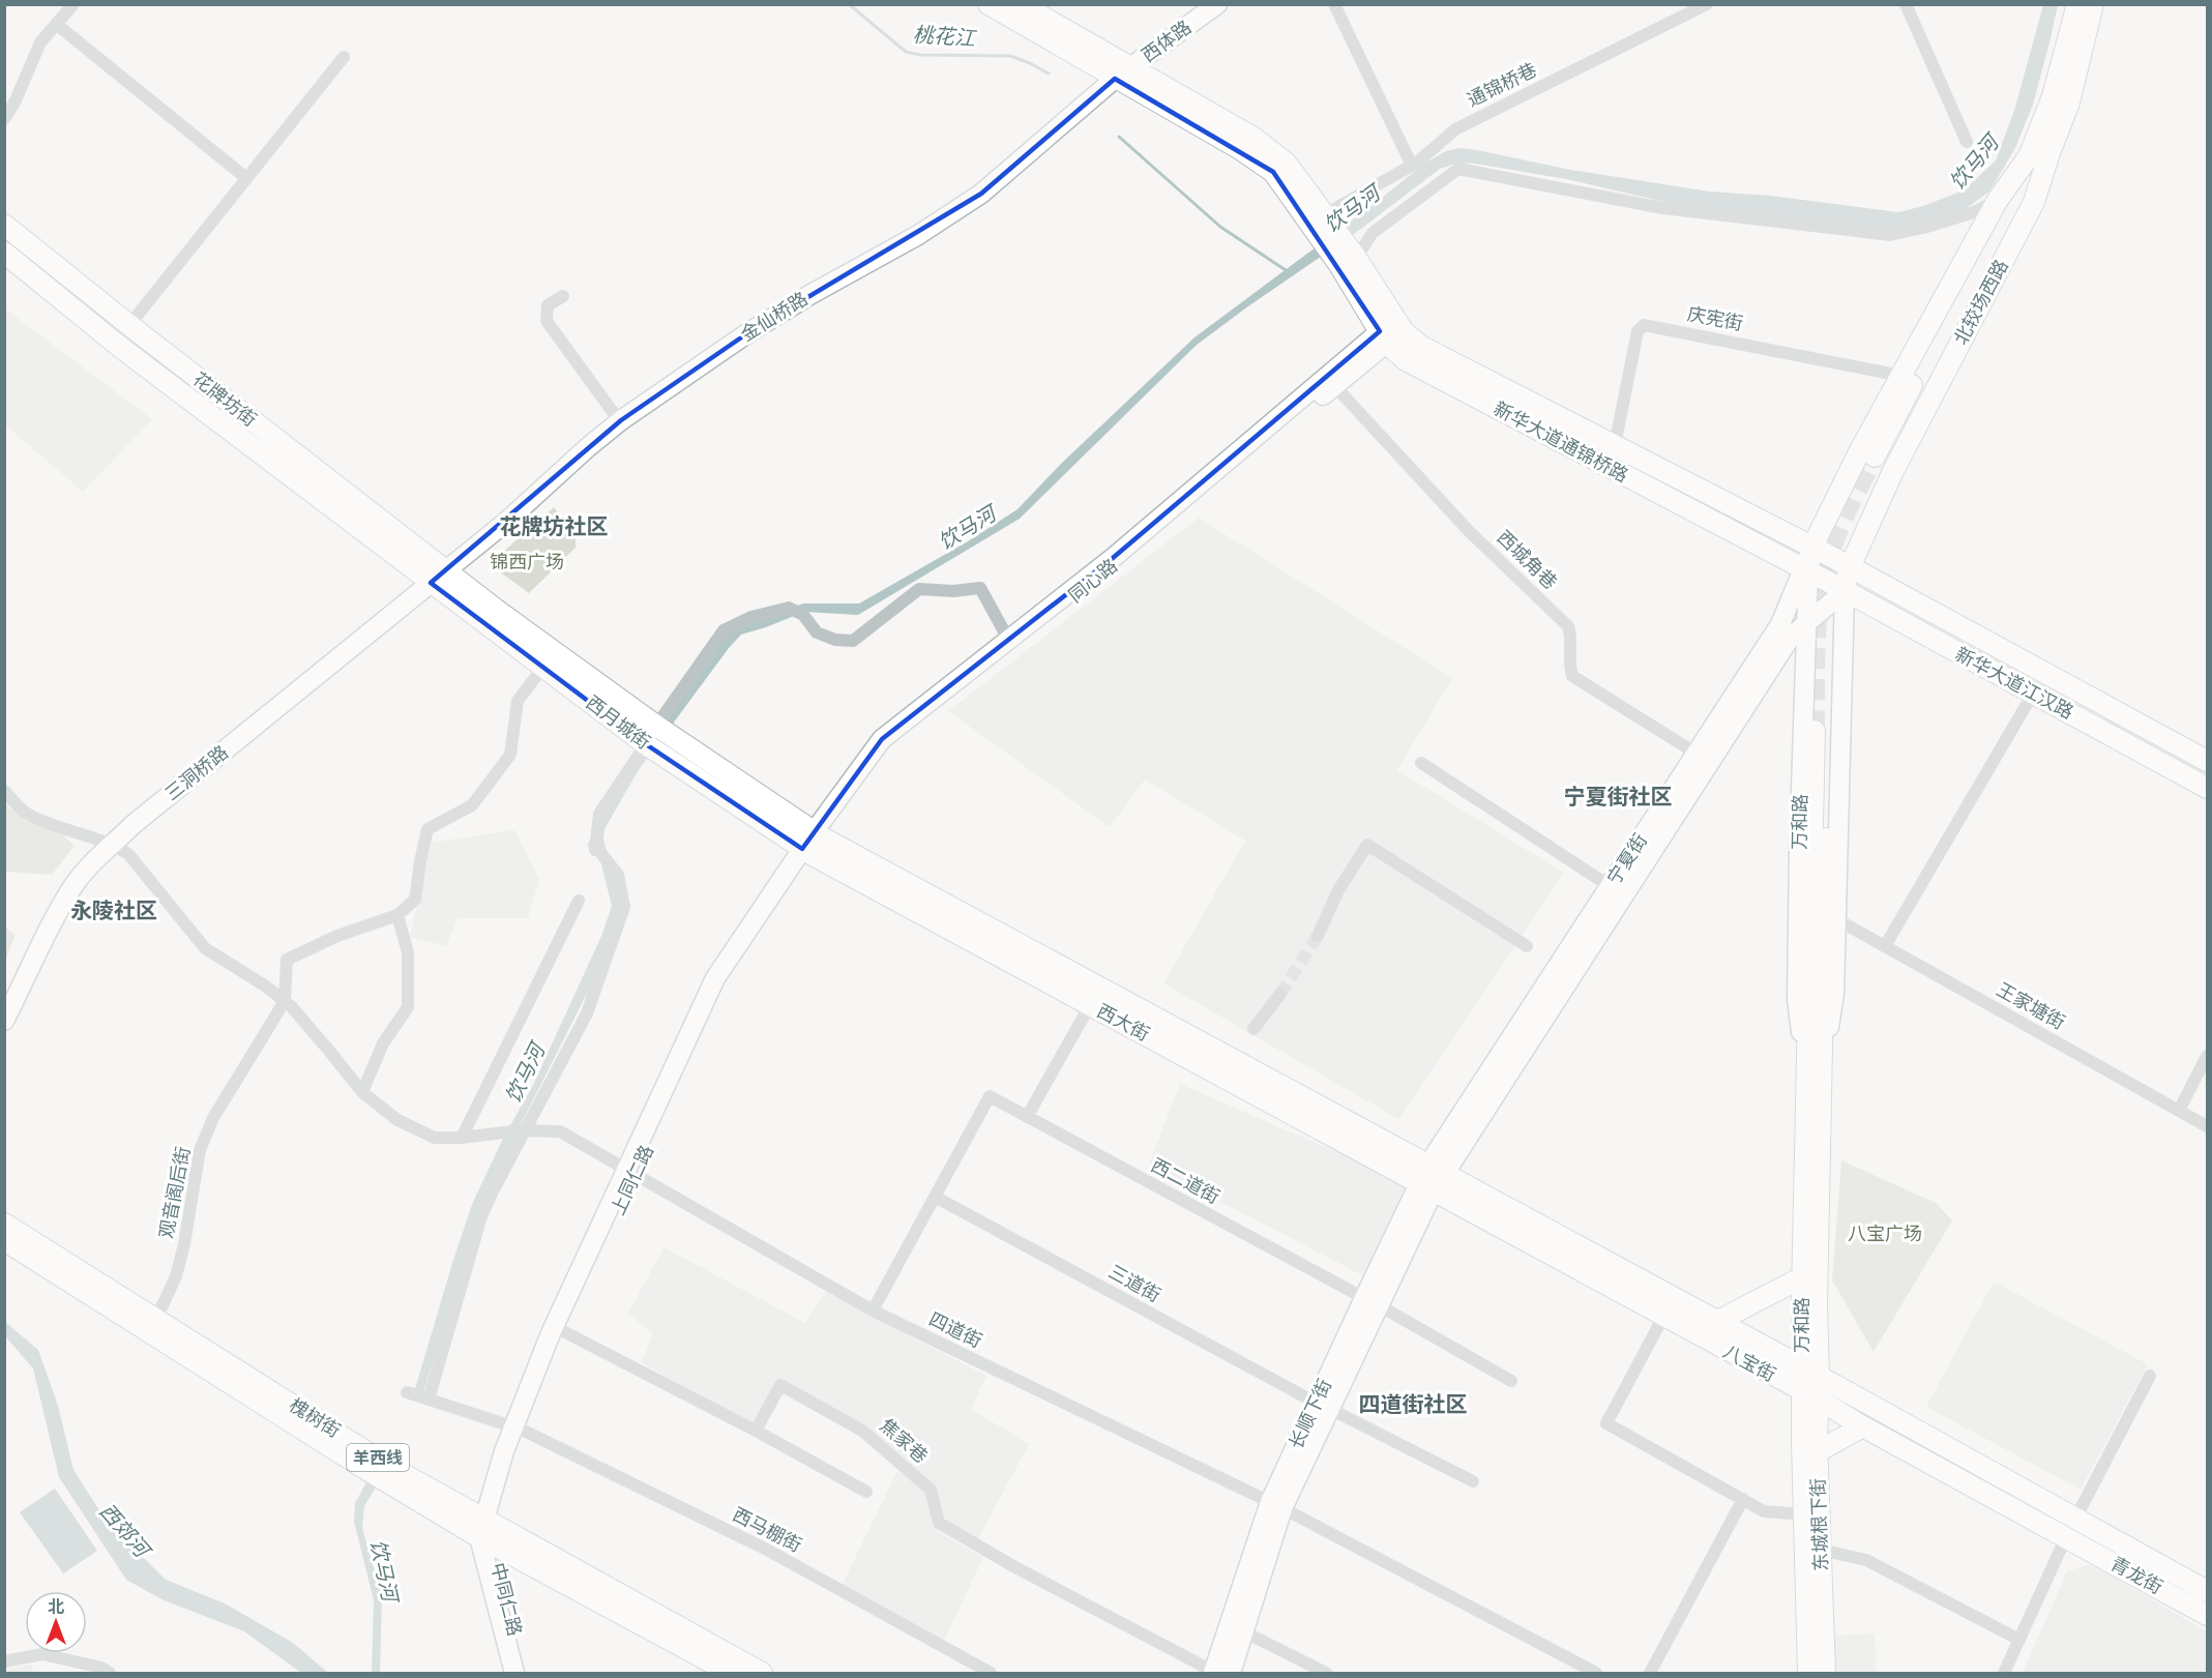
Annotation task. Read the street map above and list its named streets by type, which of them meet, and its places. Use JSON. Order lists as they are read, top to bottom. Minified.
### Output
{"streets":{"main road":["北较场西路","花牌坊街","新华大道通锦桥路","新华大道江汉路","西月城街","万和路","西大街","八宝街","槐树街","羊西线","东城根下街","青龙街"],"street":["西体路","通锦桥巷","金仙桥路","庆宪街","西城角巷","同心路","三洞桥路","宁夏街","王家塘街","上同仁路","西二道街","观音阁后街","三道街","四道街","长顺下街","焦家巷","西马棚街","中同仁路"]},"crossings":[["西体路","金仙桥路"],["通锦桥巷","新华大道通锦桥路"],["北较场西路","庆宪街"],["北较场西路","新华大道通锦桥路"],["北较场西路","新华大道江汉路"],["北较场西路","万和路"],["北较场西路","宁夏街"],["金仙桥路","花牌坊街"],["金仙桥路","西月城街"],["金仙桥路","三洞桥路"],["庆宪街","新华大道通锦桥路"],["花牌坊街","西月城街"],["花牌坊街","三洞桥路"],["新华大道通锦桥路","新华大道江汉路"],["新华大道通锦桥路","万和路"],["新华大道通锦桥路","宁夏街"],["西城角巷","同心路"],["西城角巷","宁夏街"],["同心路","西月城街"],["同心路","西大街"],["同心路","上同仁路"],["新华大道江汉路","万和路"],["新华大道江汉路","宁夏街"],["西月城街","三洞桥路"],["西月城街","西大街"],["西月城街","上同仁路"],["三洞桥路","四道街"],["万和路","宁夏街"],["万和路","王家塘街"],["万和路","八宝街"],["万和路","东城根下街"],["宁夏街","西大街"],["宁夏街","八宝街"],["宁夏街","长顺下街"],["西大街","上同仁路"],["西大街","八宝街"],["西大街","长顺下街"],["上同仁路","四道街"],["上同仁路","槐树街"],["上同仁路","西马棚街"],["上同仁路","中同仁路"],["西二道街","三道街"],["西二道街","长顺下街"],["观音阁后街","四道街"],["观音阁后街","槐树街"],["三道街","长顺下街"],["四道街","长顺下街"],["八宝街","长顺下街"],["八宝街","东城根下街"],["八宝街","青龙街"],["长顺下街","焦家巷"],["槐树街","中同仁路"]],"districts":["花牌坊社区","宁夏街社区","永陵社区","四道街社区"],"water":["桃花江","饮马河","西郊河"],"parks":["锦西广场","八宝广场"],"north":"top"}
